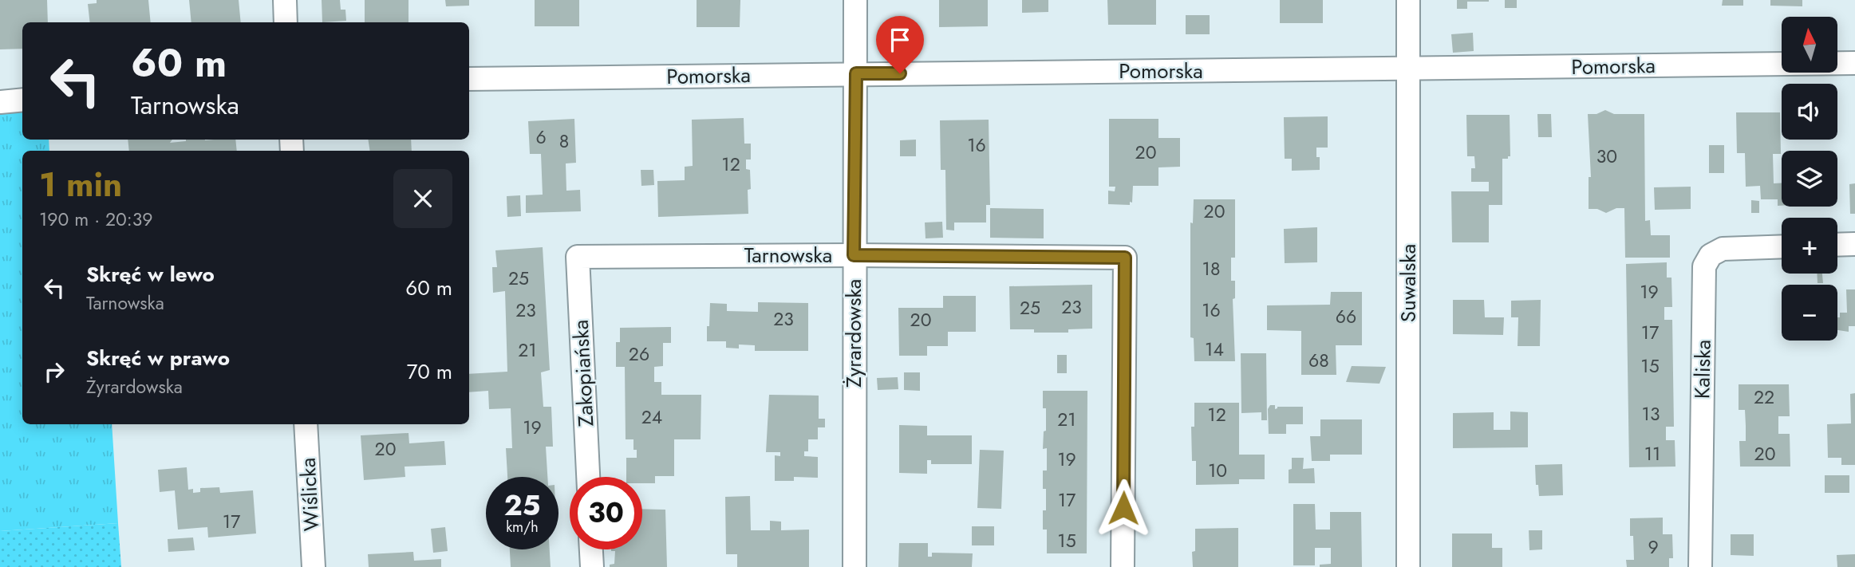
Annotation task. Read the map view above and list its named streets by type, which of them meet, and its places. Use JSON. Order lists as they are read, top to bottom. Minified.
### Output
{"streets":{"street":["Pomorska","Tarnowska","Suwalska","Żyrardowska","Kaliska","Zakopiańska","Wiślicka"]},"crossings":[["Pomorska","Suwalska"],["Pomorska","Żyrardowska"],["Tarnowska","Żyrardowska"],["Tarnowska","Zakopiańska"]],"house_numbers":["6","8","16","20","30","12","20","18","25","19","23","25","23","16","66","23","20","17","14","21","26","68","15","22","13","12","24","21","19","20","11","20","19","10","17","17","15","9"],"north":"top","page":{"map_buttons":["+","−"],"turn":["60 m","Tarnowska"],"heading":["1 min","190 m · 20:39"],"list":[{"name":"Skręć w lewo","note":"Tarnowska","value":"60 m"},{"name":"Skręć w prawo","note":"Żyrardowska","value":"70 m"}],"speed":"25 km/h","limit":"30"}}
